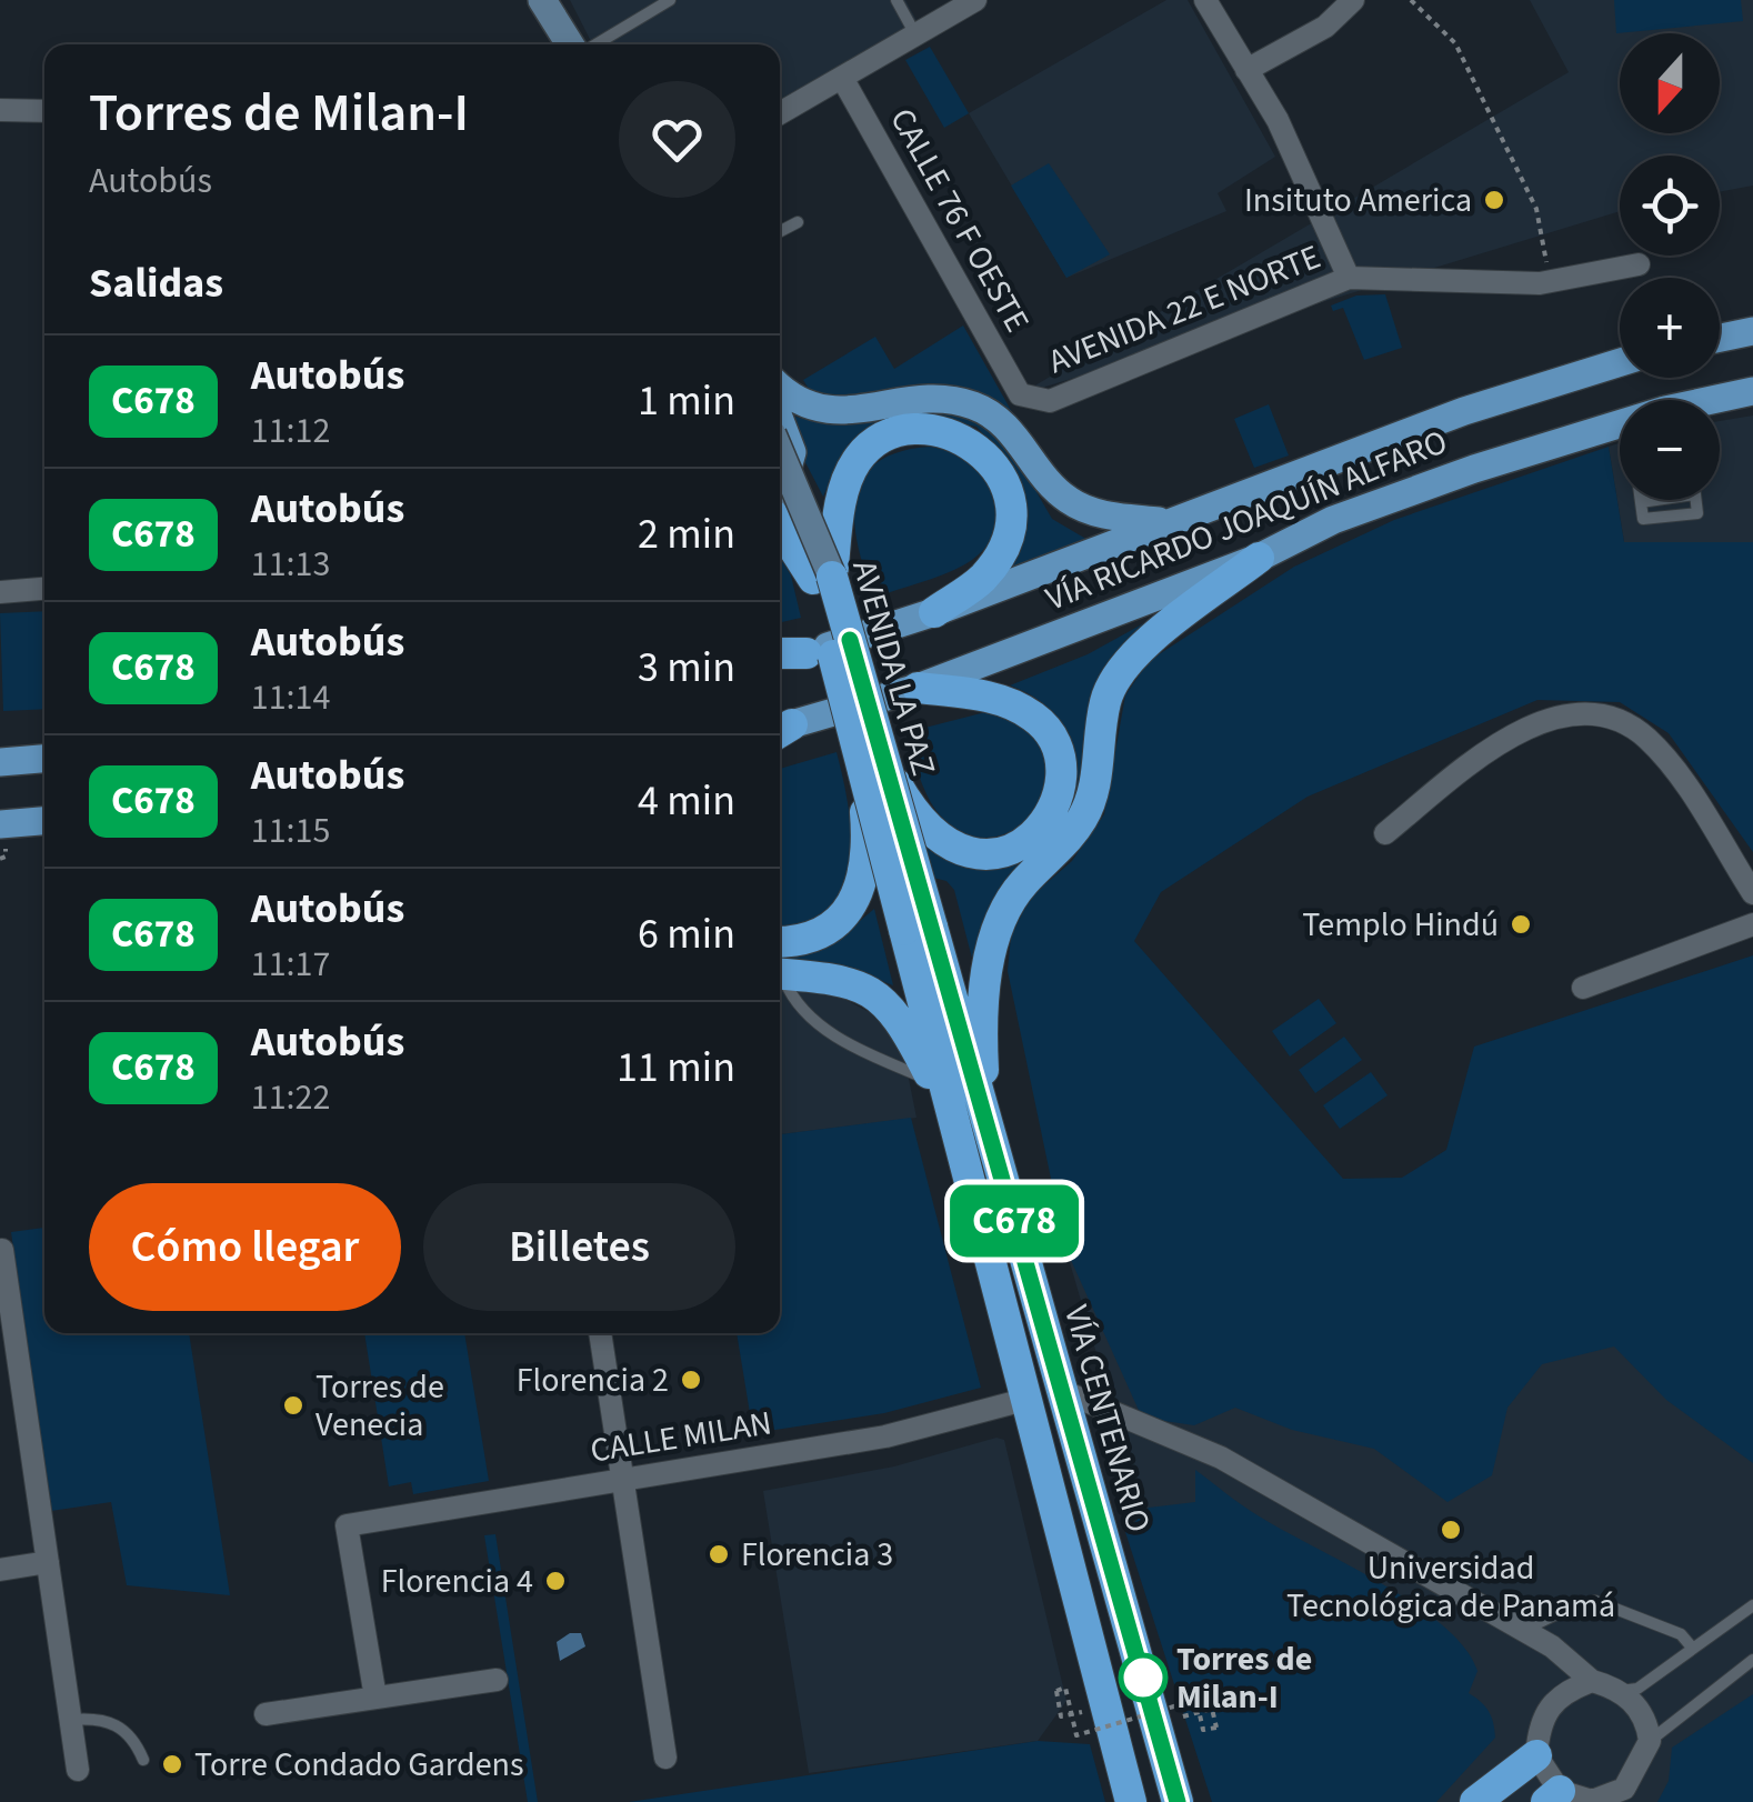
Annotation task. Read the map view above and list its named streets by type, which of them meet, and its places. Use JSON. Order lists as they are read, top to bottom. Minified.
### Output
{"streets":{"highway":["AVENIDA LA PAZ","VÍA CENTENARIO"],"main road":["VÍA RICARDO JOAQUÍN ALFARO"],"street":["CALLE 76 F OESTE","AVENIDA 22 E NORTE","CALLE MILAN"]},"crossings":[["CALLE 76 F OESTE","AVENIDA 22 E NORTE"],["AVENIDA LA PAZ","VÍA CENTENARIO"],["VÍA CENTENARIO","CALLE MILAN"]],"places":["Insituto America","Templo Hindú","Florencia 2","Torres de Venecia","Universidad Tecnológica de Panamá","Florencia 3","Florencia 4","Torres de Milan-I","Torre Condado Gardens"],"lines":["bus line C678"],"north":"bottom","page":{"on_map":"C678","map_buttons":["+","−"],"heading":[["Torres de Milan-I","Autobús"],"Salidas"],"list":[{"mark":"C678","name":"Autobús","note":"11:12","value":"1 min"},{"mark":"C678","name":"Autobús","note":"11:13","value":"2 min"},{"mark":"C678","name":"Autobús","note":"11:14","value":"3 min"},{"mark":"C678","name":"Autobús","note":"11:15","value":"4 min"},{"mark":"C678","name":"Autobús","note":"11:17","value":"6 min"},{"mark":"C678","name":"Autobús","note":"11:22","value":"11 min"}],"buttons":["Cómo llegar","Billetes"]}}
